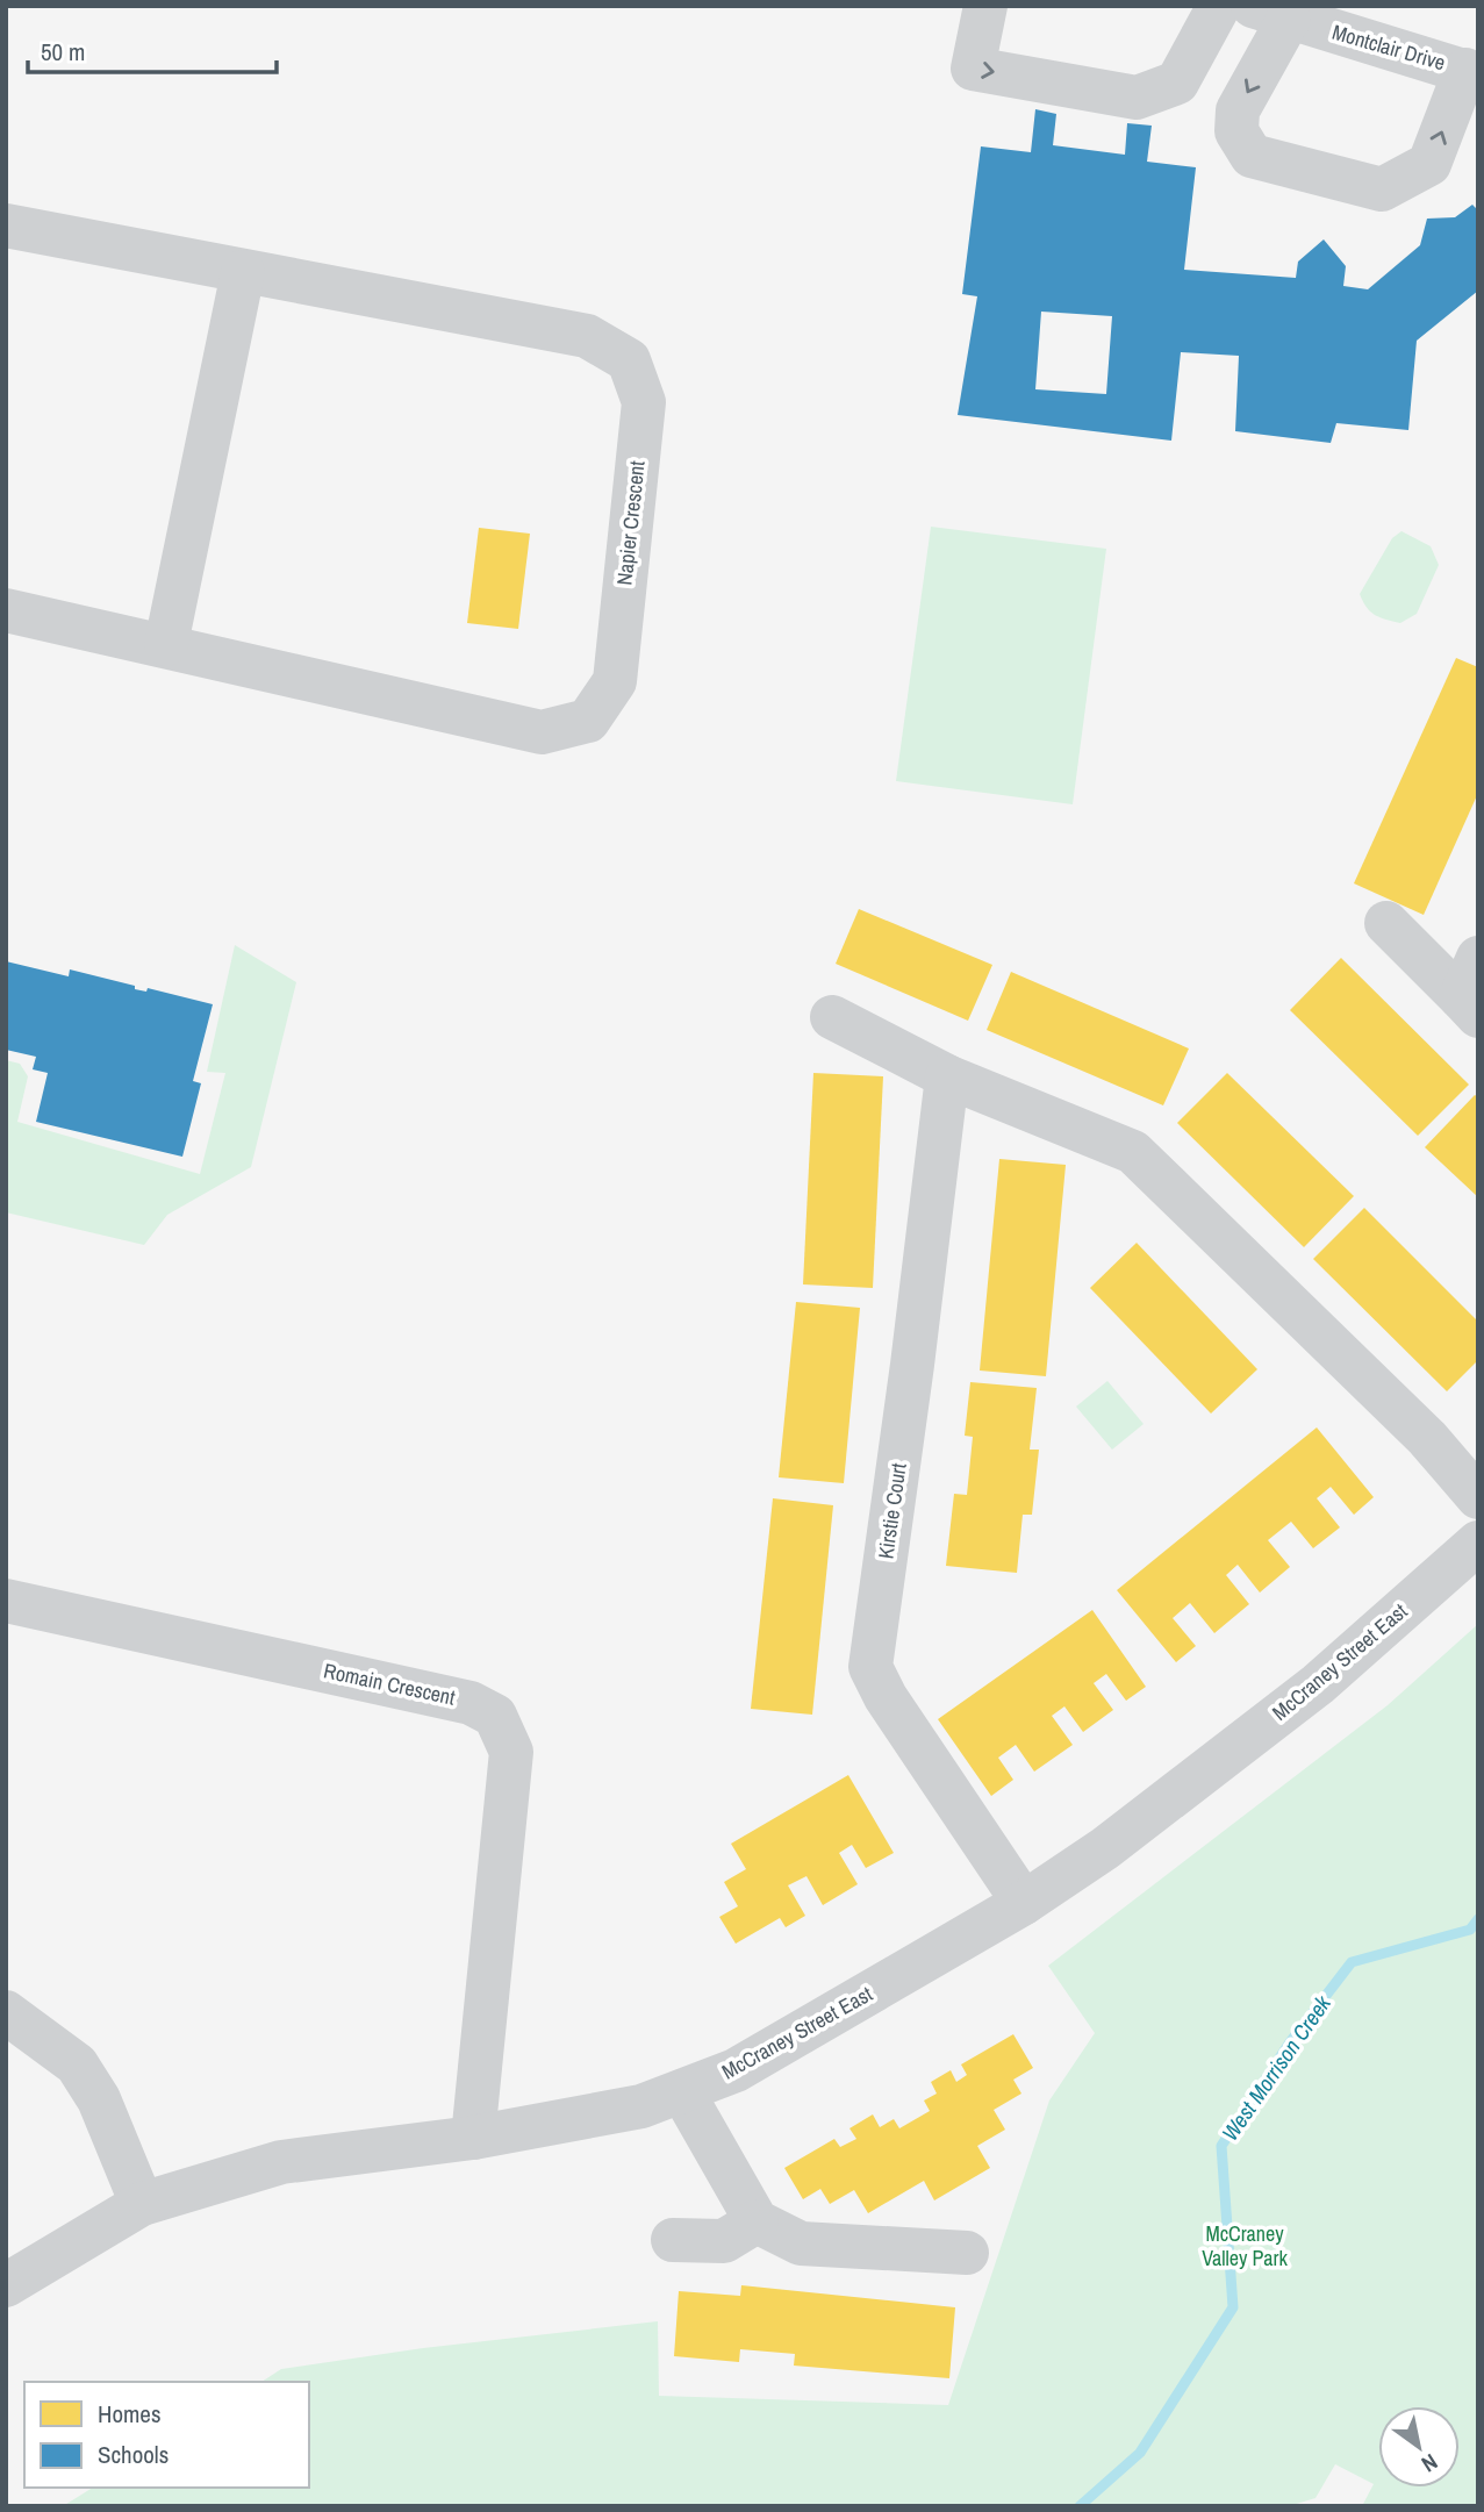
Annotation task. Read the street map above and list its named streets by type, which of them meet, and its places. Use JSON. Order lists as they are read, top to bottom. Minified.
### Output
{"streets":{"street":["Montclair Drive","Napier Crescent","Kirstie Court","McCraney Street East","Romain Crescent"]},"crossings":[["Kirstie Court","McCraney Street East"],["McCraney Street East","Romain Crescent"]],"water":["West Morrison Creek"],"parks":["McCraney Valley Park"],"legend":["Homes","Schools"],"scale_bar":"50 m","north":"bottom right"}
